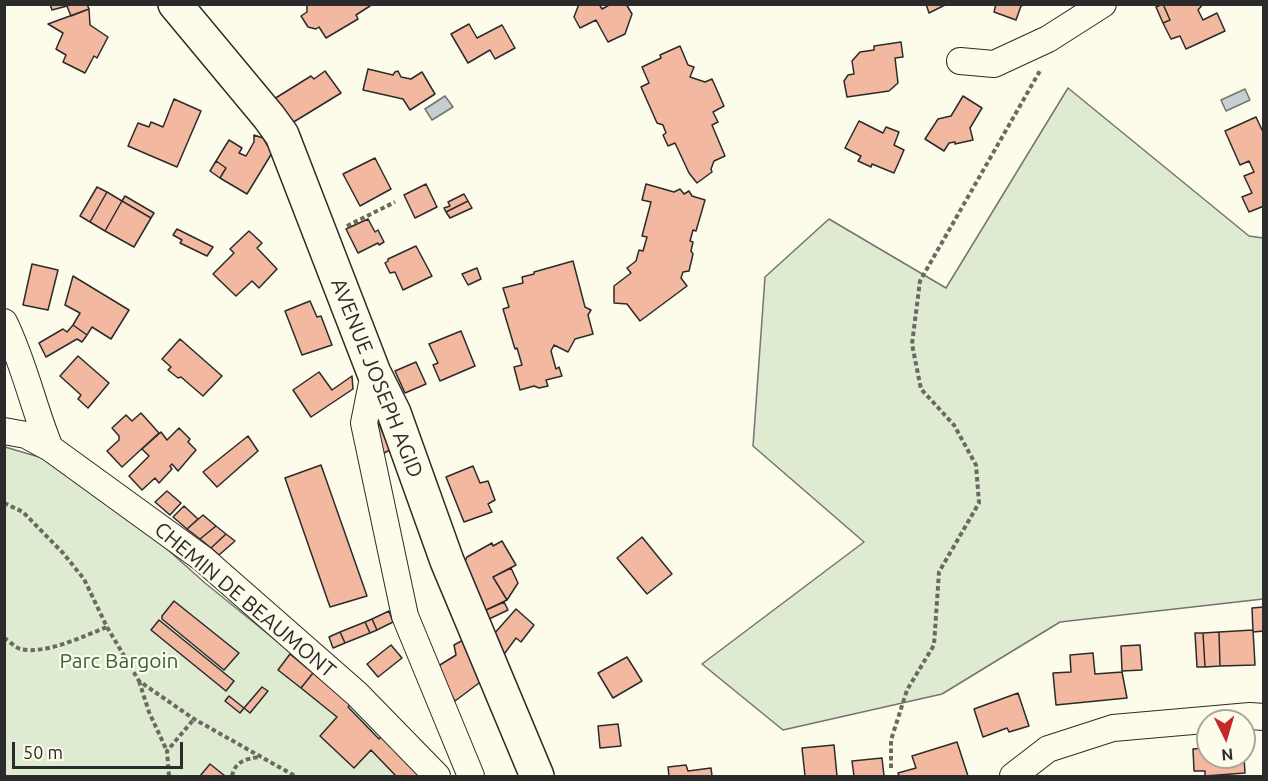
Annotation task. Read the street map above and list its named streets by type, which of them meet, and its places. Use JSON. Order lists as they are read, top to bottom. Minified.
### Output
{"streets":{"main road":["AVENUE JOSEPH AGID"],"street":["CHEMIN DE BEAUMONT"]},"parks":["Parc Bargoin"],"scale_bar":"50 m","north":"bottom"}
